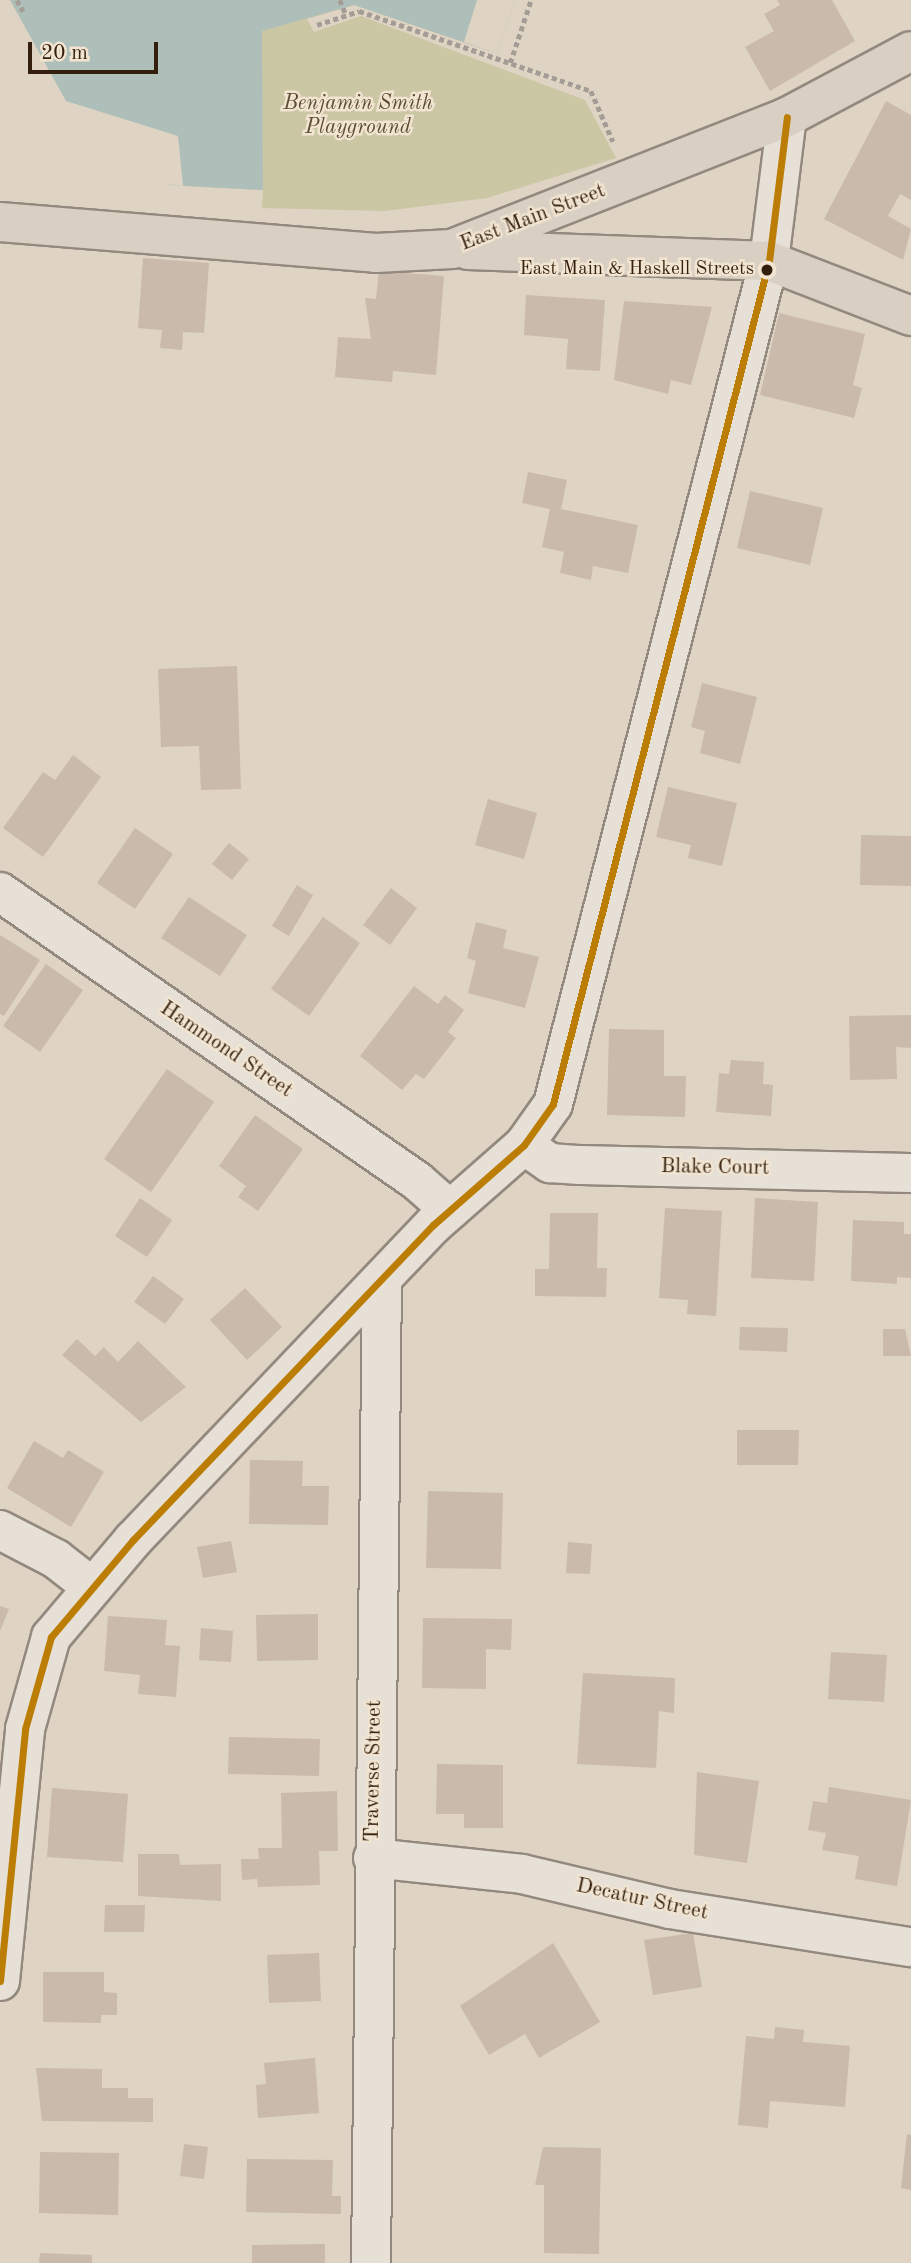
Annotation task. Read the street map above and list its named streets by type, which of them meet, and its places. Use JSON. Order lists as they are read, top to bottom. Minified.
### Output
{"streets":{"main road":["East Main Street"],"street":["Hammond Street","Blake Court","Traverse Street","Decatur Street"]},"crossings":[["Traverse Street","Decatur Street"]],"parks":["Benjamin Smith Playground"],"places":["East Main & Haskell Streets"],"scale_bar":"20 m"}
